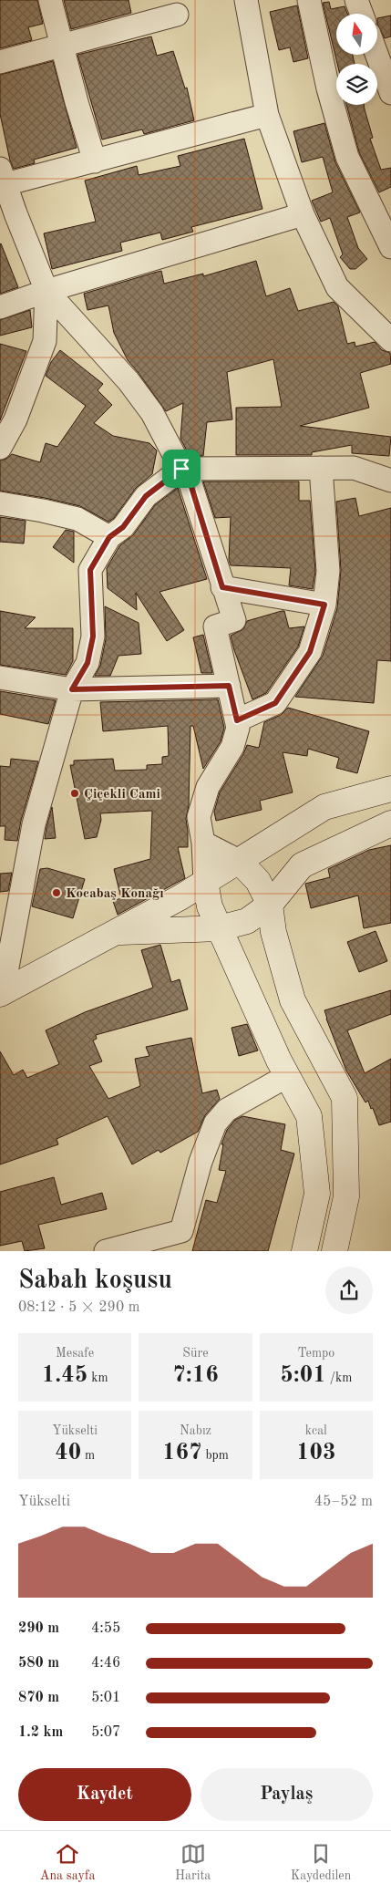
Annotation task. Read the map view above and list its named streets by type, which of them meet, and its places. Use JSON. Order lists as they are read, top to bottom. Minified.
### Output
{"places":["Çiçekli Cami","Kocabaş Konağı"],"north":"top","page":{"heading":["Sabah koşusu","08:12 · 5 × 290 m"],"stats":[["Mesafe","1.45 km"],["Süre","7:16"],["Tempo","5:01 /km"],["Yükselti","40 m"],["Nabız","167 bpm"],["kcal","103"]],"chart":["Yükselti","45–52 m"],"list":[{"name":"290 m","note":"4:55"},{"name":"580 m","note":"4:46"},{"name":"870 m","note":"5:01"},{"name":"1.2 km","note":"5:07"}],"buttons":["Kaydet","Paylaş"],"tabs":["Ana sayfa","Harita","Kaydedilen"]}}
